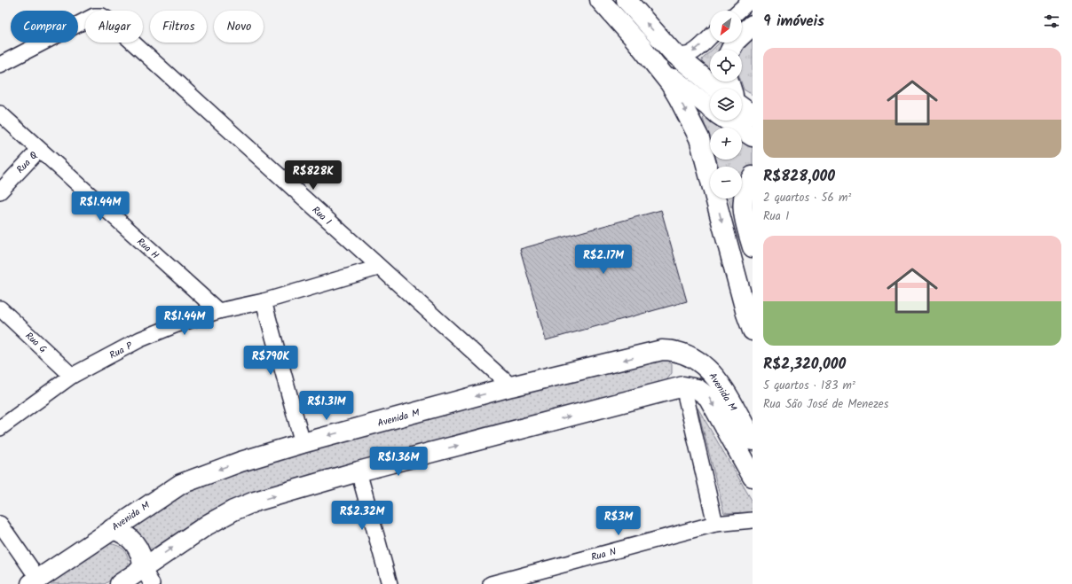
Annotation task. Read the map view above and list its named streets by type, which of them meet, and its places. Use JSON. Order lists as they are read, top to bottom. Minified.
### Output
{"streets":{"street":["Rua Q","Rua I","Rua H","Rua G","Rua P","Avenida M","Rua N"]},"crossings":[["Rua Q","Rua H"],["Rua I","Rua P"],["Rua I","Avenida M"],["Rua H","Rua P"],["Rua G","Rua P"]],"north":"bottom left","page":{"heading":"9 imóveis","map_buttons":["+","−"],"chip":["Comprar","Alugar","Filtros","Novo"],"list":[{"name":"R$828,000","note":"2 quartos · 56 m² · Rua I"},{"name":"R$2,320,000","note":"5 quartos · 183 m² · Rua São José de Menezes"}],"price":["R$828K","R$1.44M","R$2.17M","R$1.44M","R$790K","R$1.31M","R$1.36M","R$2.32M","R$3M"]}}
